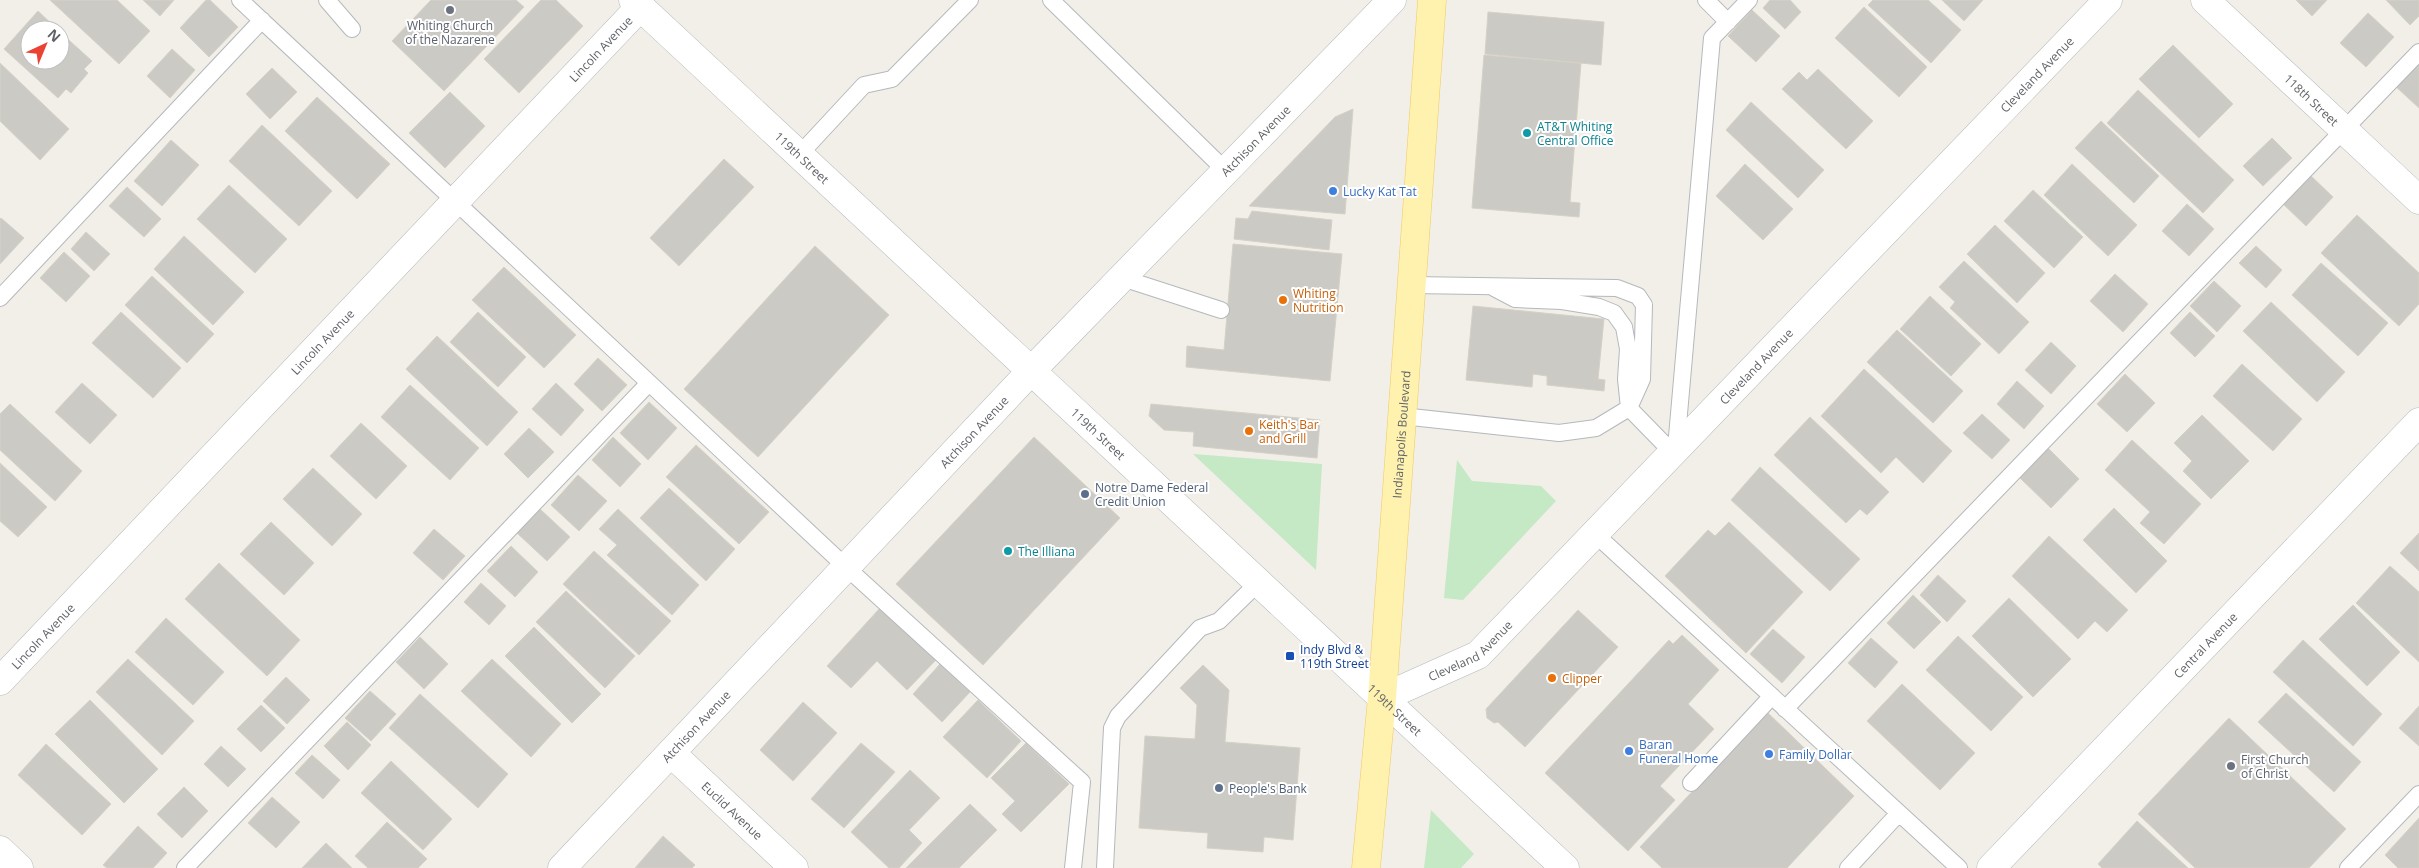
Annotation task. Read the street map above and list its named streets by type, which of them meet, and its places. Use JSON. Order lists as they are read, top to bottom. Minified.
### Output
{"streets":{"main road":["Indianapolis Boulevard"],"street":["Lincoln Avenue","Cleveland Avenue","118th Street","Atchison Avenue","119th Street","Central Avenue","Euclid Avenue"]},"crossings":[["Lincoln Avenue","119th Street"],["Cleveland Avenue","119th Street"],["Cleveland Avenue","Indianapolis Boulevard"],["Atchison Avenue","119th Street"],["Atchison Avenue","Euclid Avenue"],["119th Street","Indianapolis Boulevard"]],"places":{"other":["Whiting Church of the Nazarene","AT&T Whiting Central Office","Lucky Kat Tat","Whiting Nutrition","Keith's Bar and Grill","Notre Dame Federal Credit Union","The Illiana","Clipper","Baran Funeral Home","Family Dollar","First Church of Christ","People's Bank"],"transit":["Indy Blvd & 119th Street"]},"north":"top right"}
